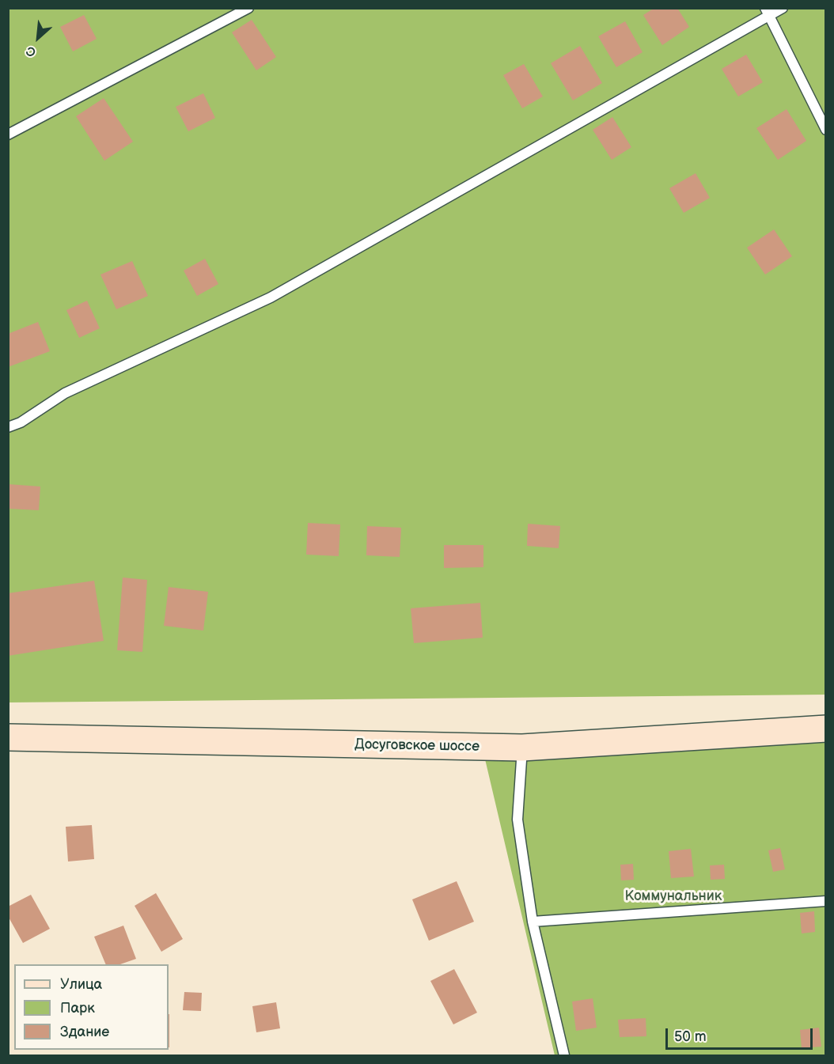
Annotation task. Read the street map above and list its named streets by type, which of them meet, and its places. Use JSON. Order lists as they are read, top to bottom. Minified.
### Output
{"streets":{"main road":["Досуговское шоссе"]},"parks":["Коммунальник"],"legend":["Улица","Парк","Здание"],"scale_bar":"50 m","north":"bottom left"}
